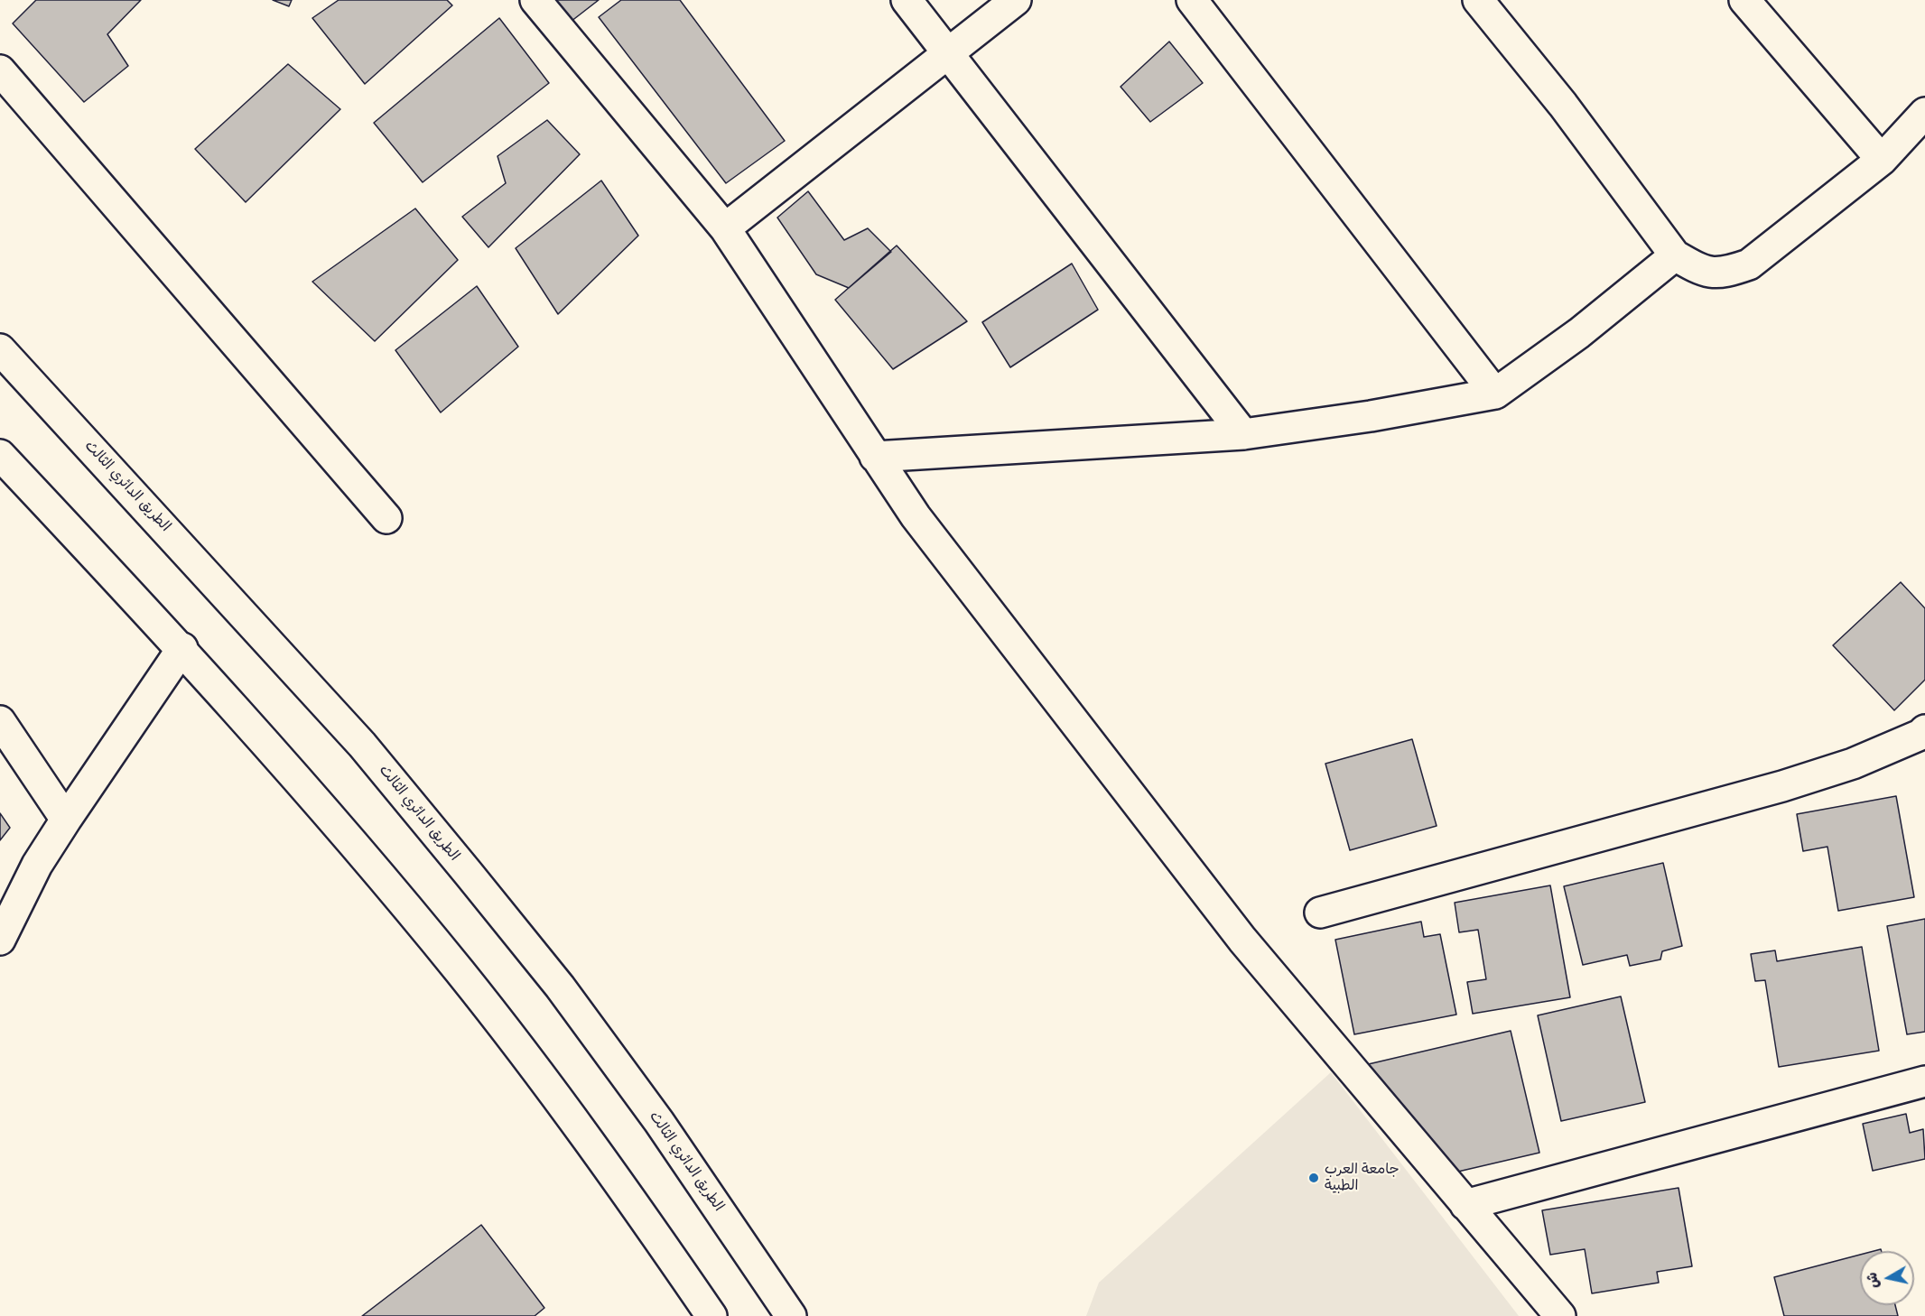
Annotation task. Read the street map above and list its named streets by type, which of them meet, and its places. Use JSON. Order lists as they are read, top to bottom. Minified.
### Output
{"streets":{"main road":["الطريق الدائري الثالث"]},"places":["جامعة العرب الطبية"],"north":"left"}
